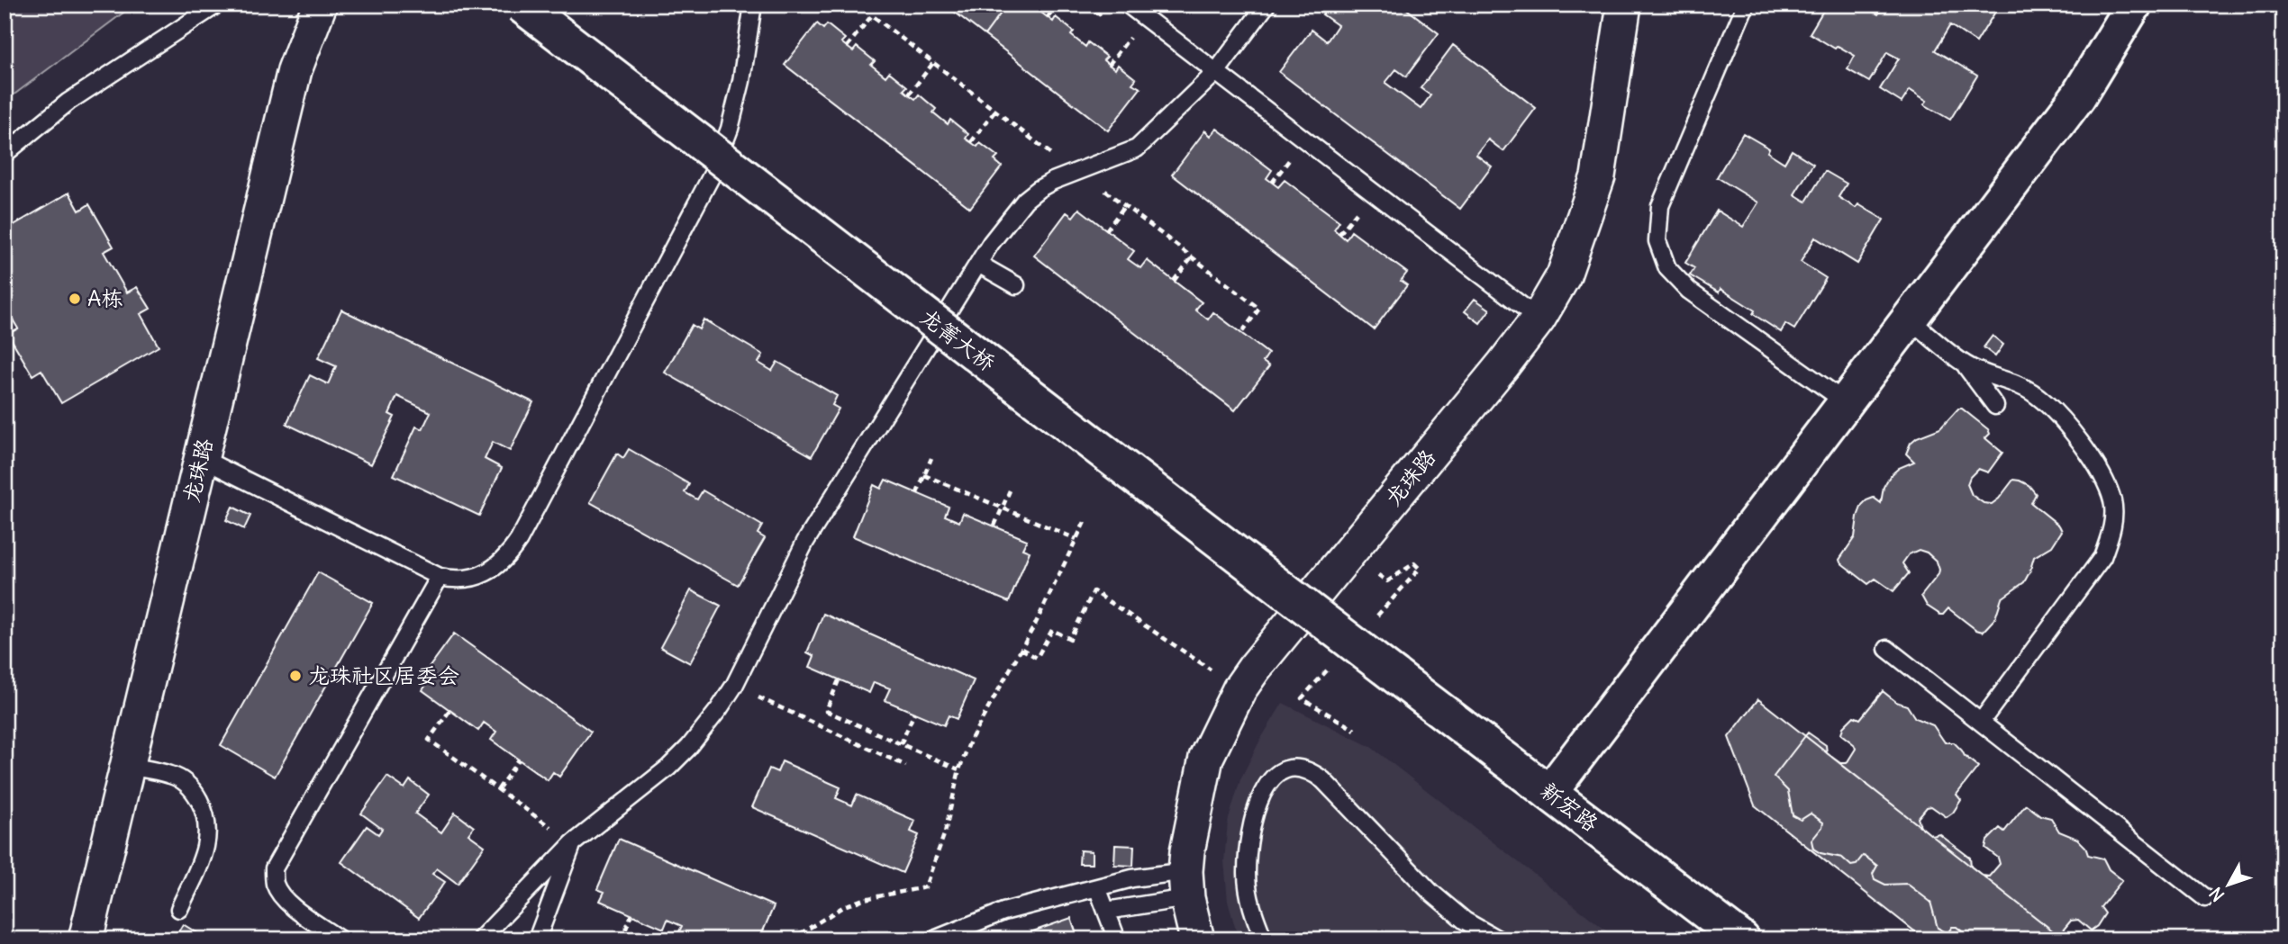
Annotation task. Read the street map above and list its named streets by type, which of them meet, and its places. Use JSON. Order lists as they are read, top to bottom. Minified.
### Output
{"streets":{"main road":["龙箐大桥","新宏路"],"street":["龙珠路"]},"crossings":[["龙箐大桥","新宏路"]],"places":["A栋","龙珠社区居委会"],"north":"bottom left"}
